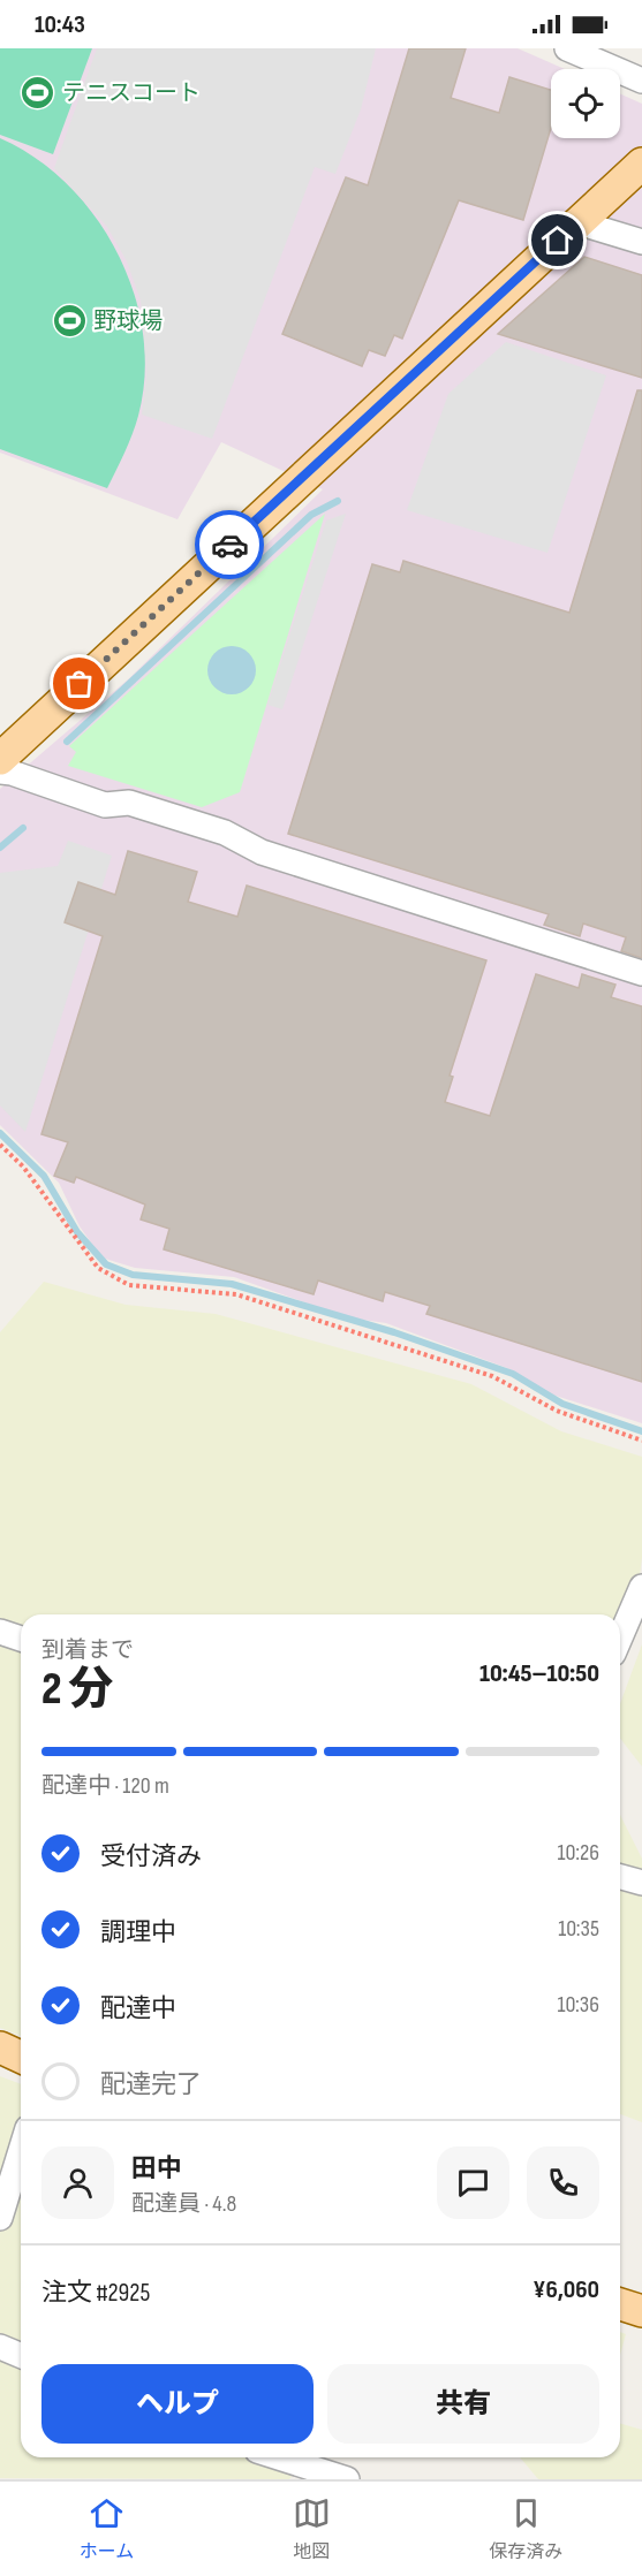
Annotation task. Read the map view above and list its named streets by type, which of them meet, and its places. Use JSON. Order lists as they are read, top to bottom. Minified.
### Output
{"places":{"sports":["テニスコート","野球場"]},"page":{"status":"10:43","heading":["2 分","到着まで","10:45–10:50"],"panel":["田中","配達員 · 4.8","注文 #2925","¥6,060"],"bar":"配達中 · 120 m","list":[["受付済み","10:26"],["調理中","10:35"],["配達中","10:36"],"配達完了"],"buttons":["ヘルプ","共有"],"tabs":["ホーム","地図","保存済み"]}}
